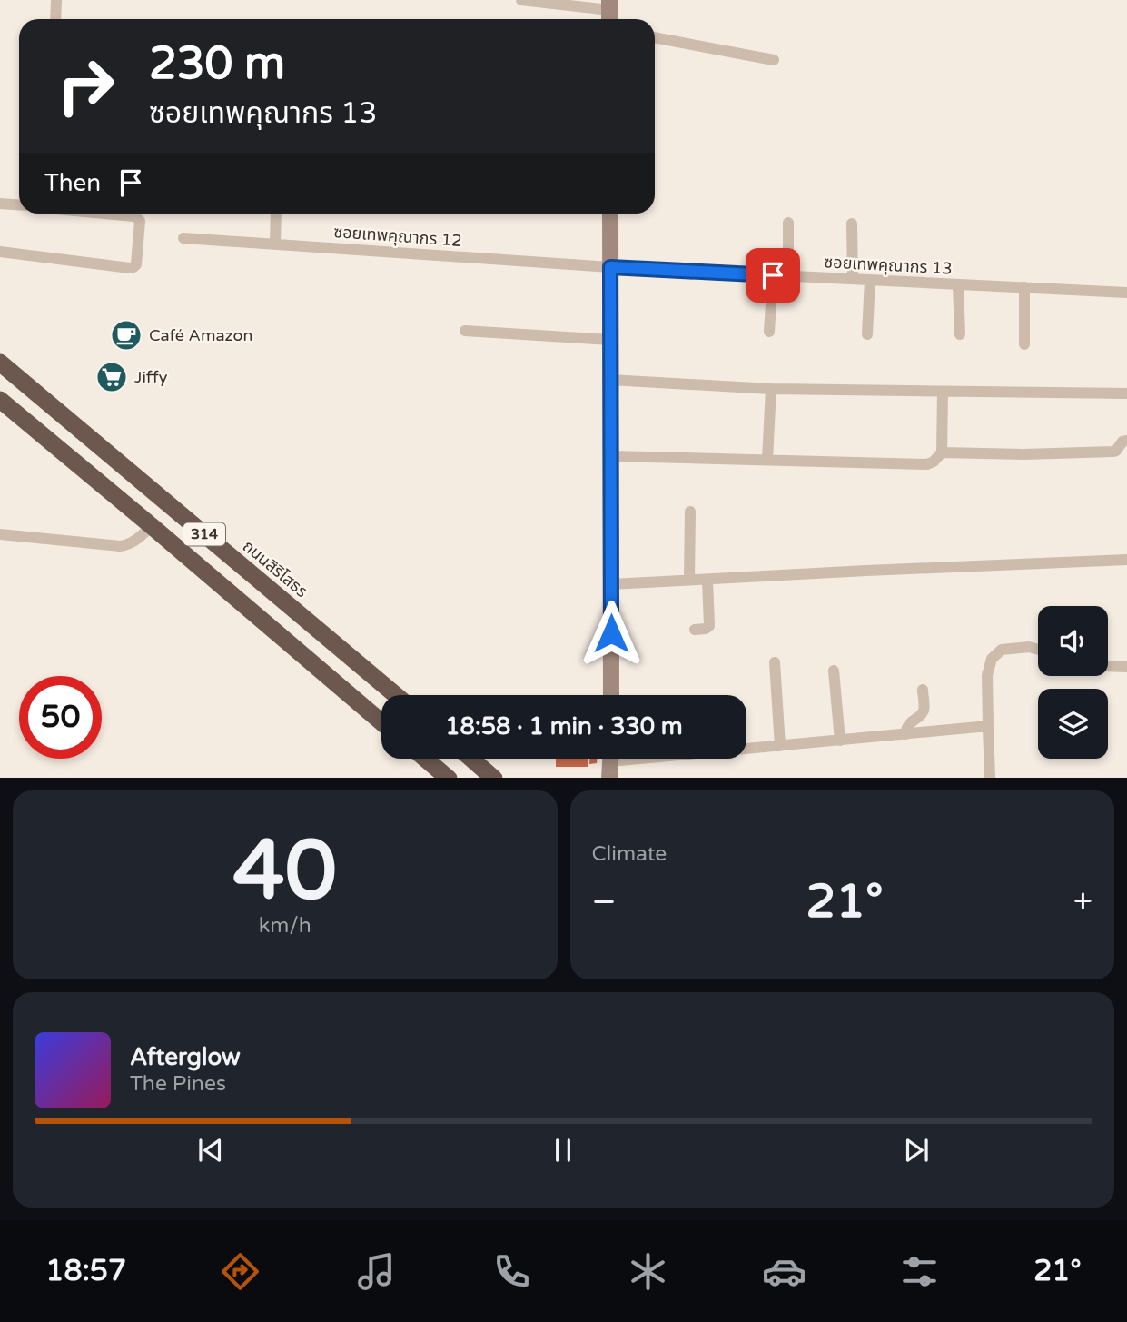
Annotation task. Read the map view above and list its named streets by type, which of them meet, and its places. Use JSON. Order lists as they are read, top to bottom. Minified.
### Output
{"streets":{"highway":["314","ถนนสิริโสธร"],"street":["ซอยเทพคุณากร 12","ซอยเทพคุณากร 13"]},"crossings":[["ซอยเทพคุณากร 12","ซอยเทพคุณากร 13"]],"places":{"cafe":["Café Amazon"],"supermarket":["Jiffy"]},"page":{"turn":["230 m","ซอยเทพคุณากร 13"],"then":"Then","limit":"50","trip":"18:58 · 1 min · 330 m","tile":[["40","km/h"],"Climate"],"heat":["−","21°","+"],"song":["Afterglow","The Pines"],"tabs":["18:57","21°"]}}
